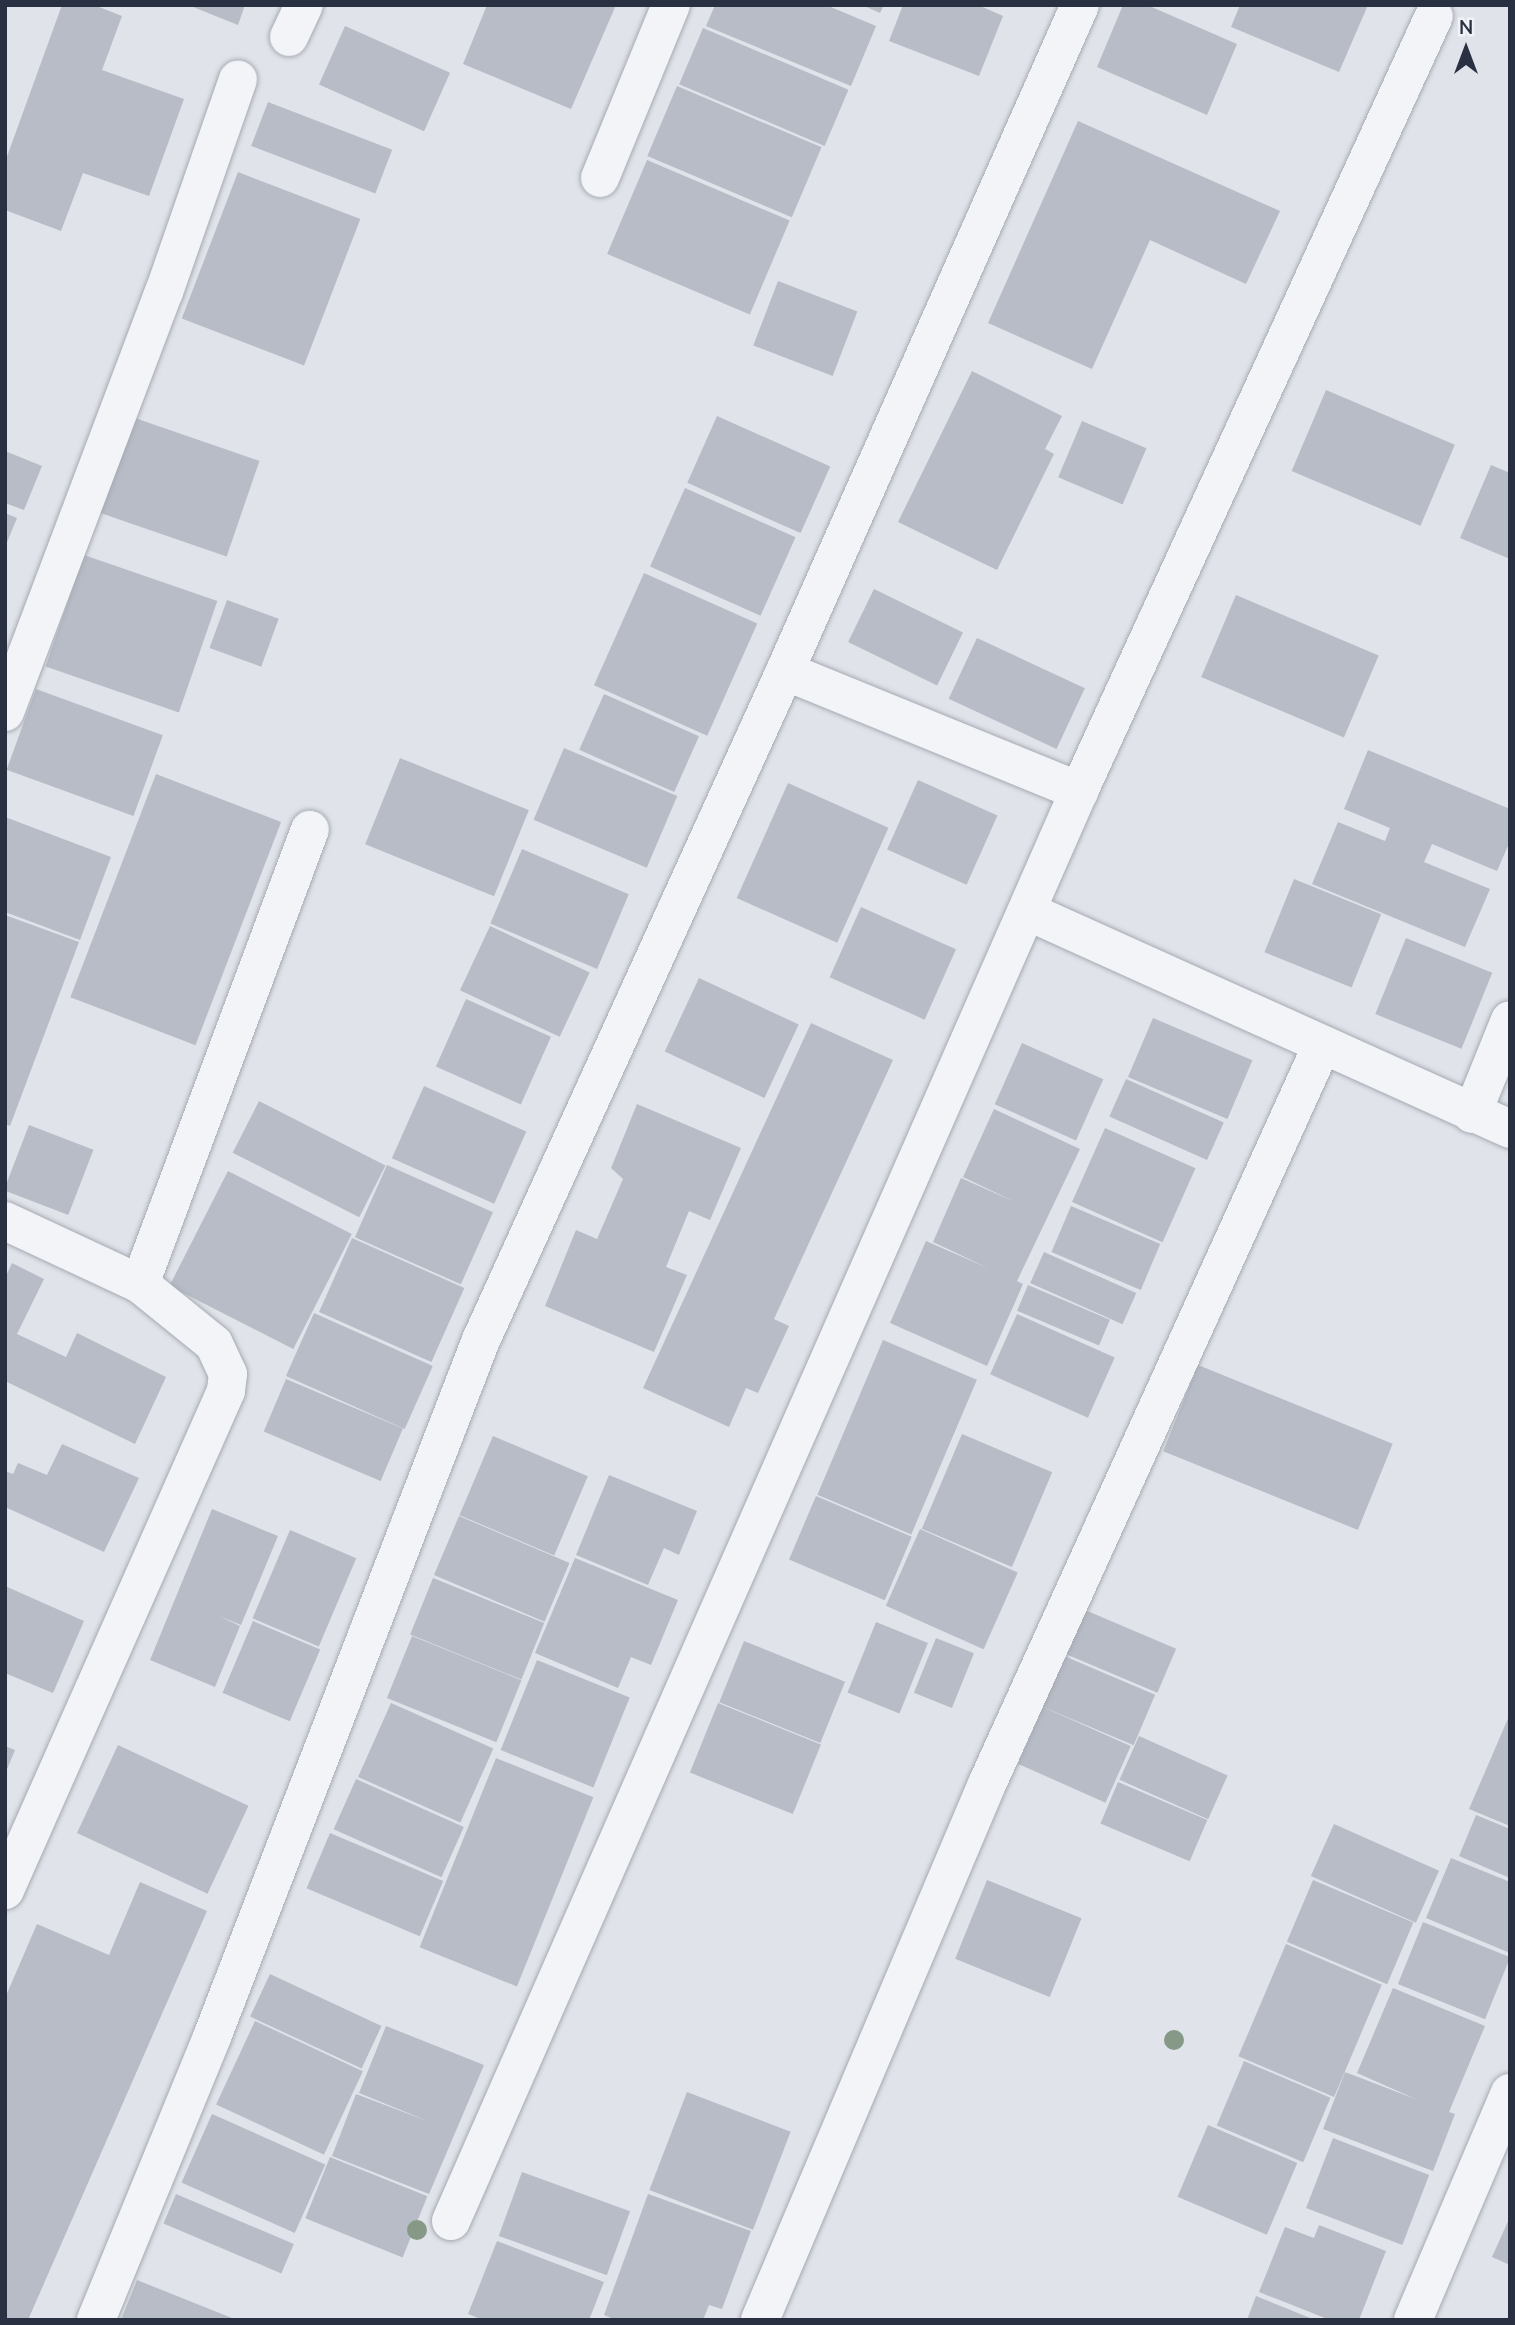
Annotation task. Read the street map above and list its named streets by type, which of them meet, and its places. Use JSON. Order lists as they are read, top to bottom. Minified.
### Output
{"north":"top"}
